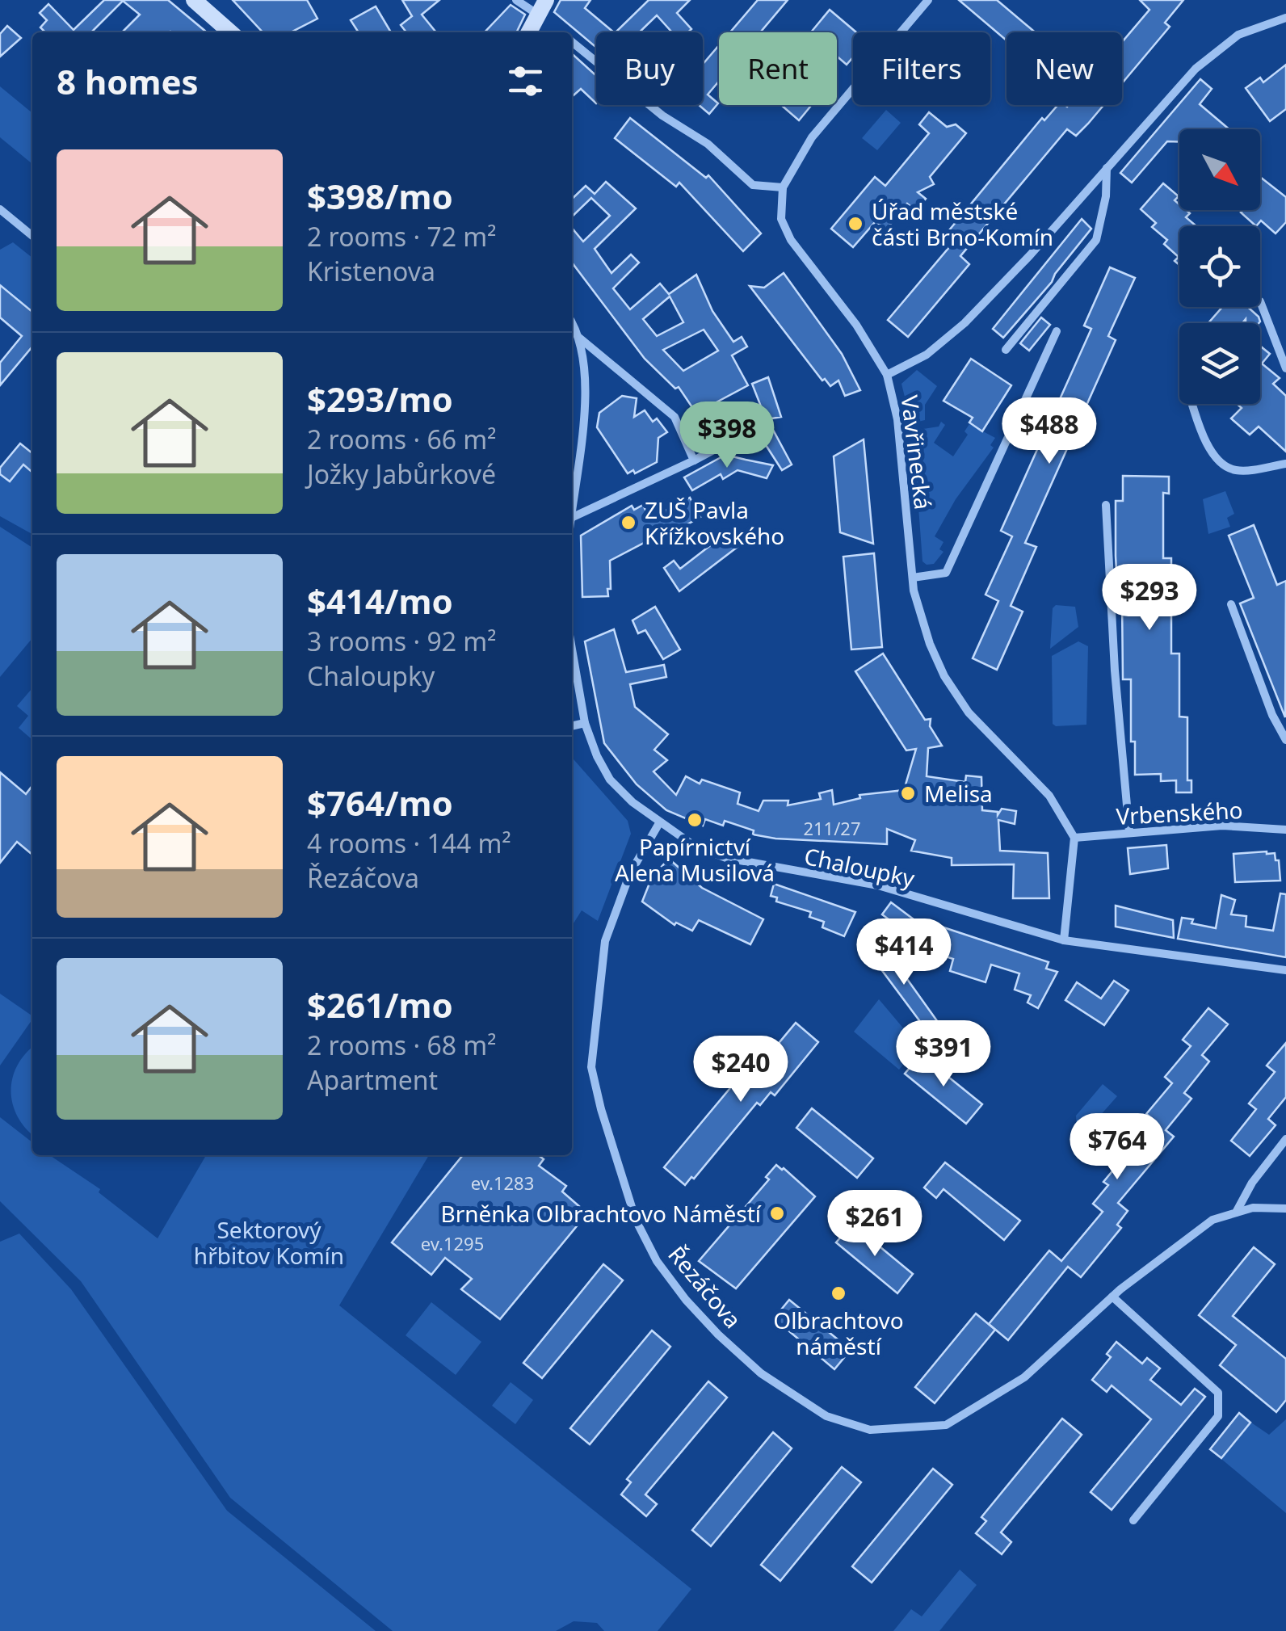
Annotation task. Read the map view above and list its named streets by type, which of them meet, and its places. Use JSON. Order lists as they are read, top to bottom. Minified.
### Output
{"streets":{"street":["Vavřinecká","Vrbenského","Chaloupky","Řezáčova"]},"crossings":[["Vavřinecká","Vrbenského"],["Chaloupky","Řezáčova"]],"parks":["Sektorový hřbitov Komín"],"places":["Úřad městské části Brno-Komín","ZUŠ Pavla Křížkovského","Melisa","Papírnictví Alena Musilová","Brněnka Olbrachtovo Náměstí","Olbrachtovo náměstí"],"house_numbers":["211/27","ev.1283","ev.1295"],"north":"bottom right","page":{"chip":["Buy","Rent","Filters","New"],"heading":"8 homes","list":[{"name":"$398/mo","note":"2 rooms · 72 m² · Kristenova"},{"name":"$293/mo","note":"2 rooms · 66 m² · Jožky Jabůrkové"},{"name":"$414/mo","note":"3 rooms · 92 m² · Chaloupky"},{"name":"$764/mo","note":"4 rooms · 144 m² · Řezáčova"},{"name":"$261/mo","note":"2 rooms · 68 m² · Apartment"}],"price":["$488","$398","$293","$414","$391","$240","$764","$261"]}}
